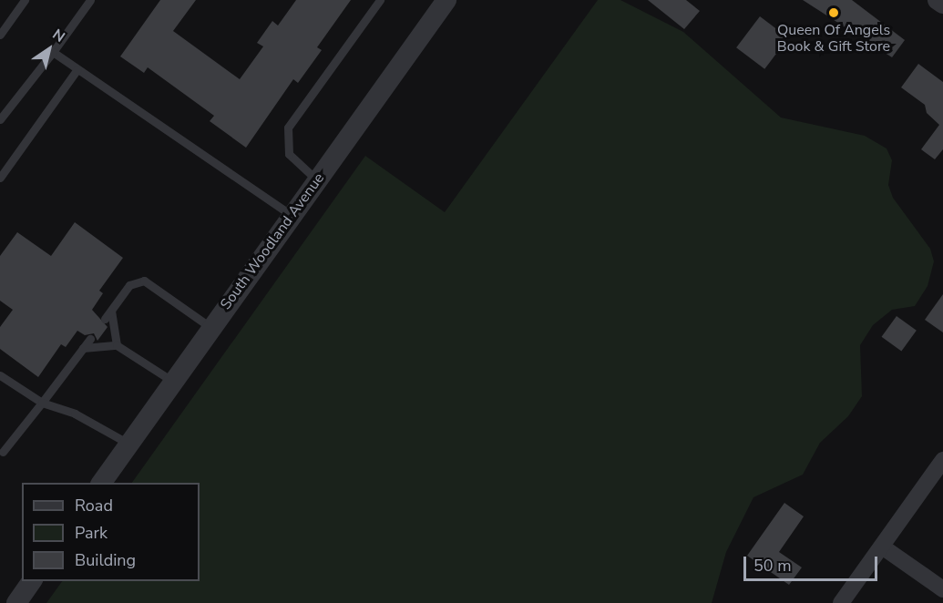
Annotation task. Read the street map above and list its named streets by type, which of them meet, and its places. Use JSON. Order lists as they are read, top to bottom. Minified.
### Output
{"streets":{"street":["South Woodland Avenue"]},"places":["Queen Of Angels Book & Gift Store"],"legend":["Road","Park","Building"],"scale_bar":"50 m","north":"top right"}
